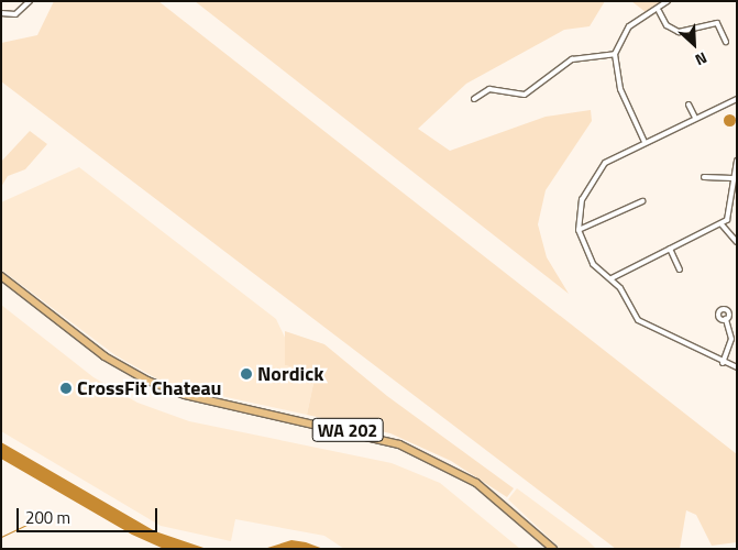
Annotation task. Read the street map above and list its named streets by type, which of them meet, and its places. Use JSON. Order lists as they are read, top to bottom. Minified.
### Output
{"streets":{"main road":["WA 202"]},"places":["Nordick","CrossFit Chateau"],"scale_bar":"200 m","north":"bottom right"}
